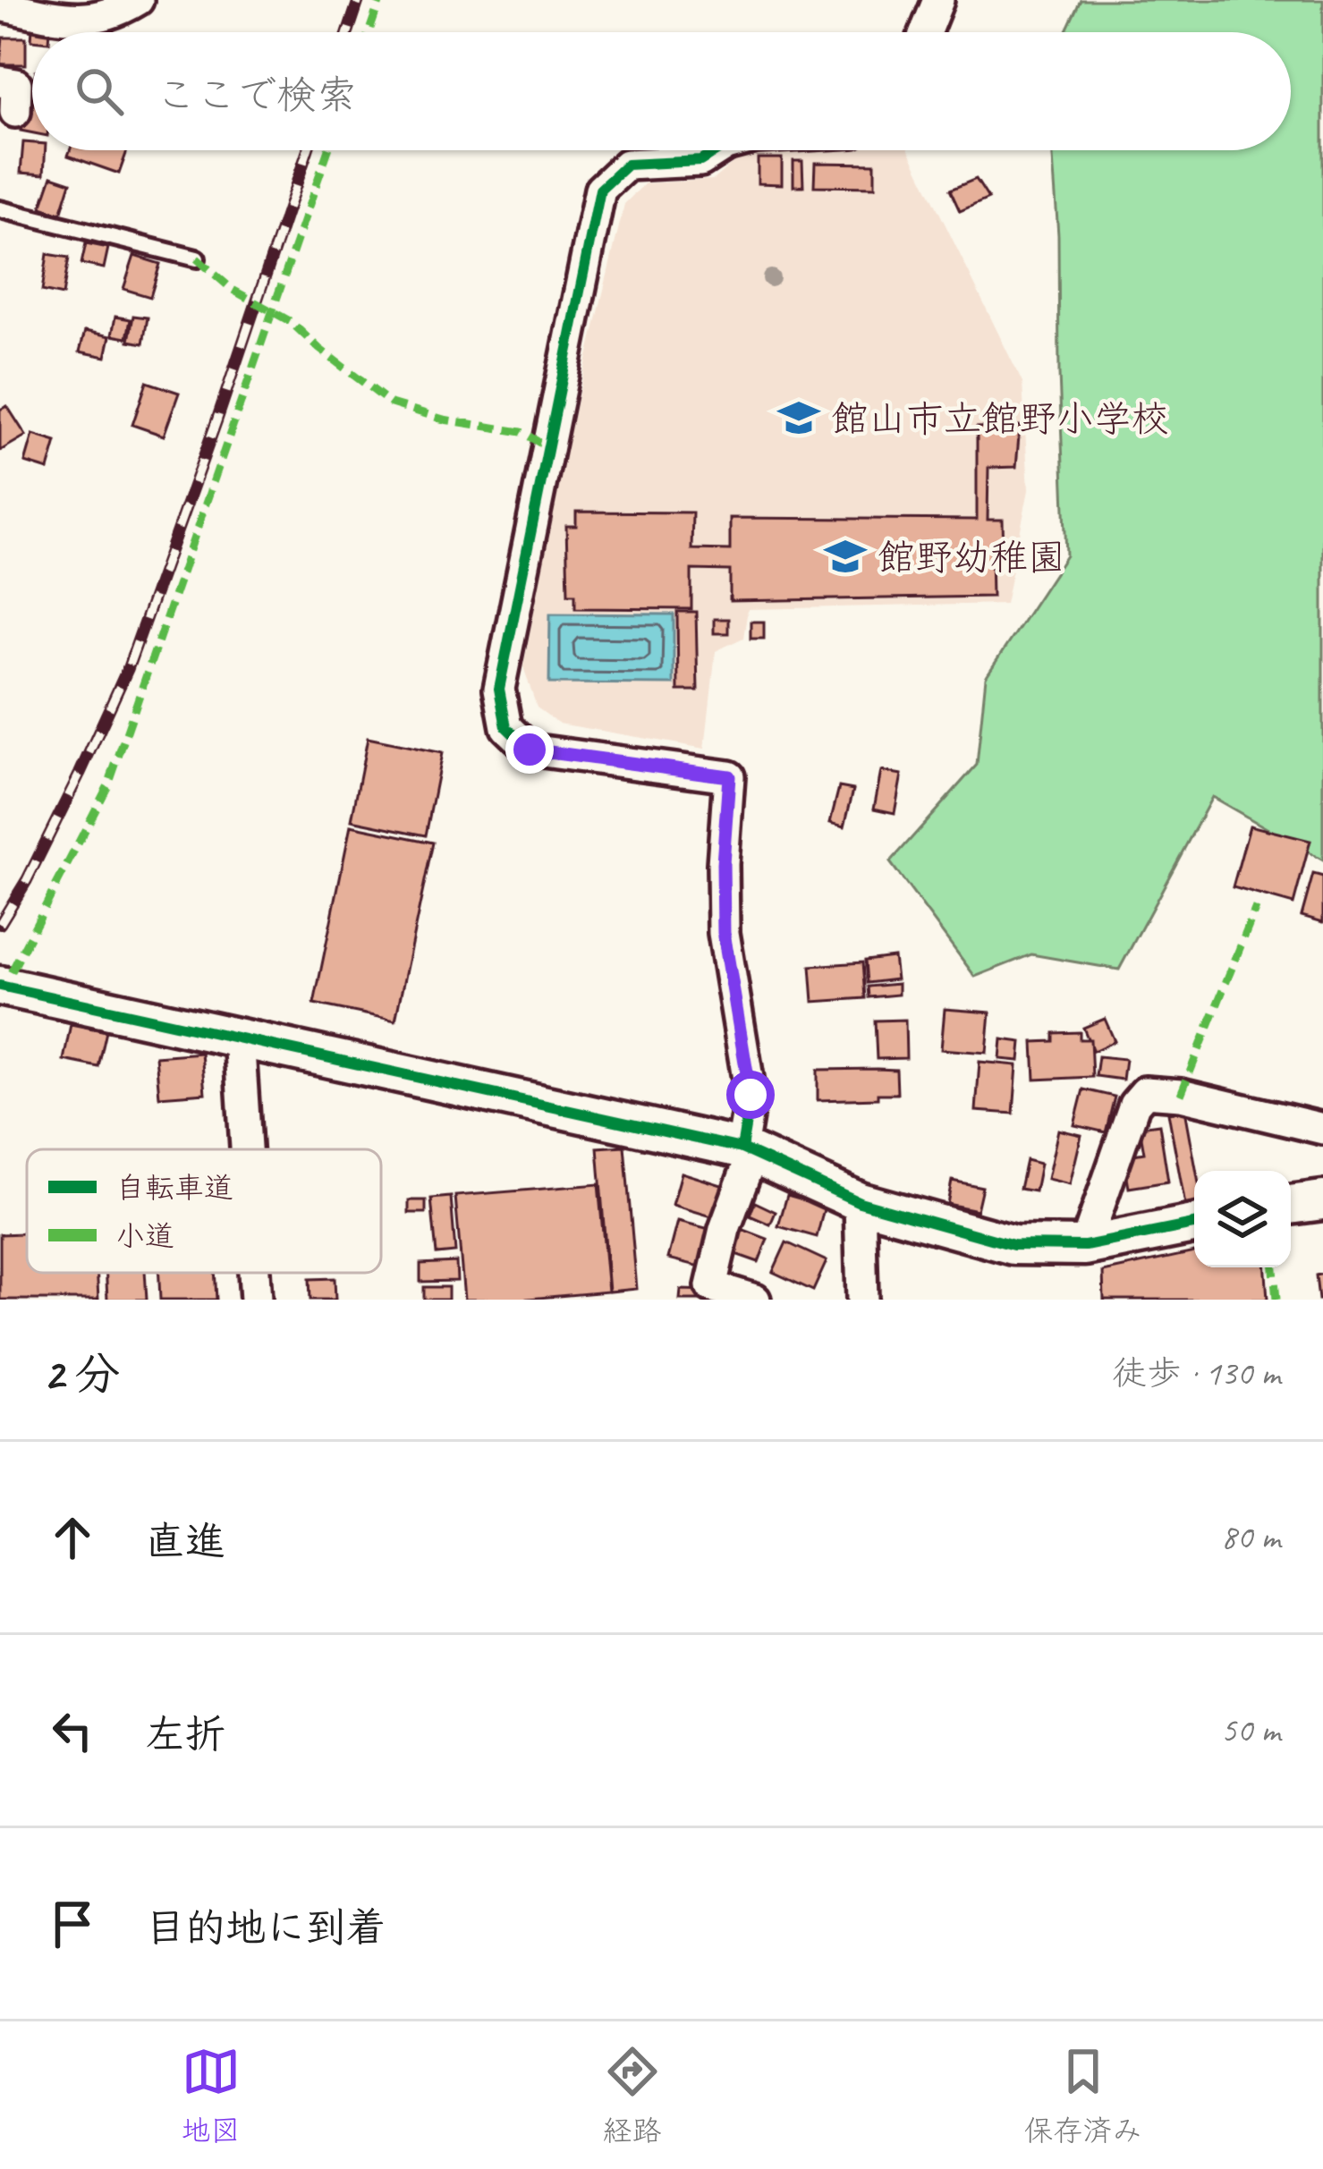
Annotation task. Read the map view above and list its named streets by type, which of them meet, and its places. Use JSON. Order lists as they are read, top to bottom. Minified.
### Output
{"places":{"school or university":["館山市立館野小学校","館野幼稚園"]},"legend":["自転車道","小道"],"page":{"search":"ここで検索","heading":["2 分","徒歩 · 130 m"],"list":[["直進","80 m"],["左折","50 m"],"目的地に到着"],"nav":["地図","経路","保存済み"]}}
